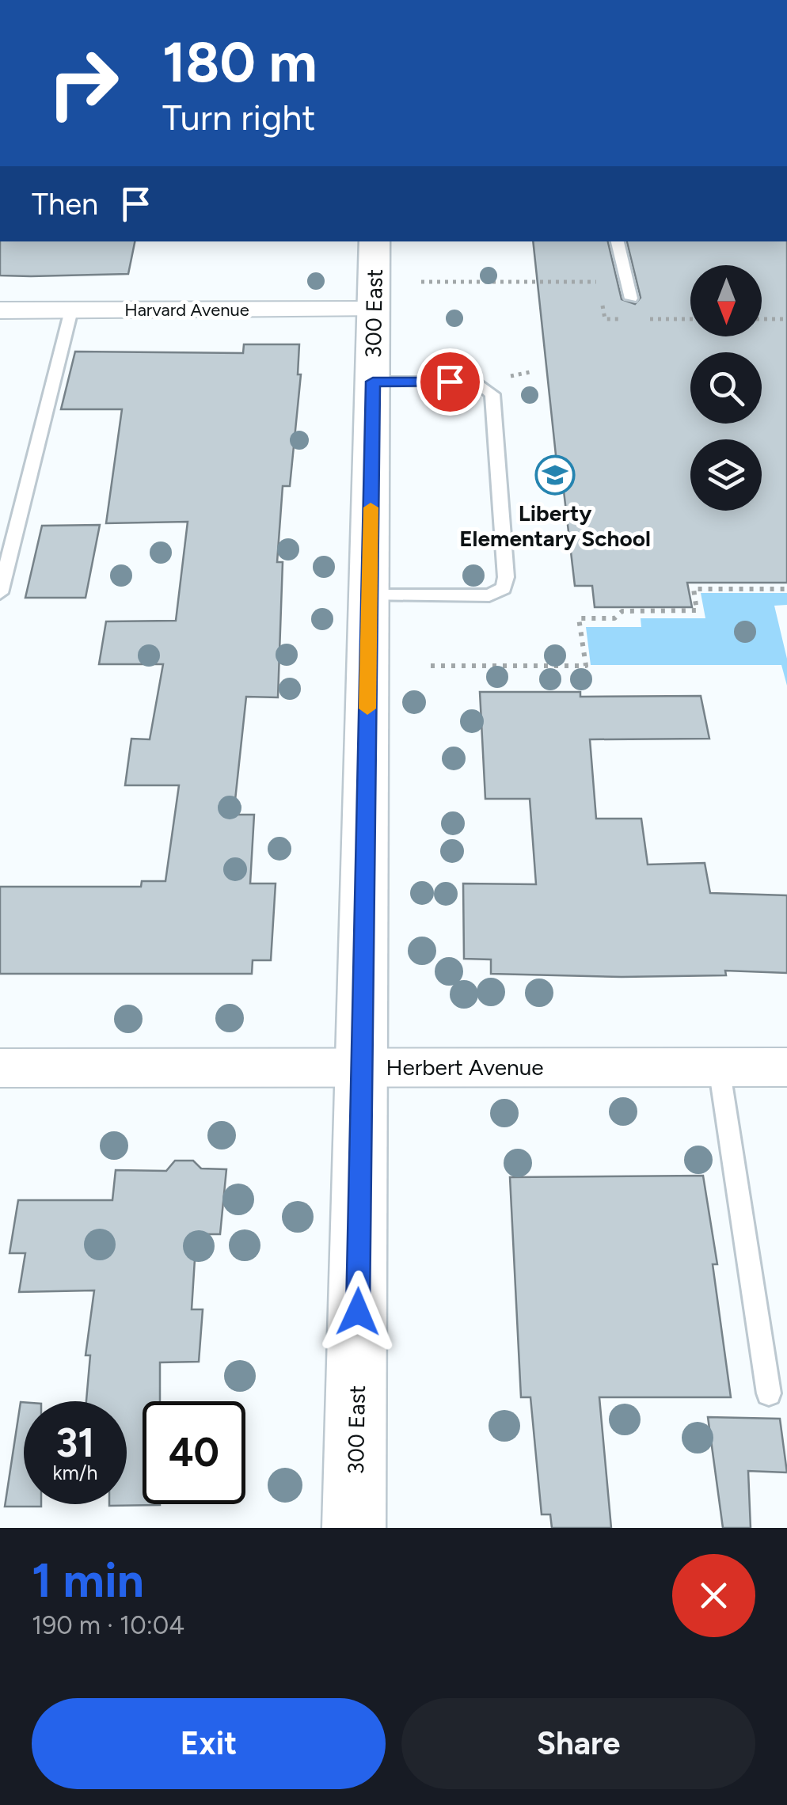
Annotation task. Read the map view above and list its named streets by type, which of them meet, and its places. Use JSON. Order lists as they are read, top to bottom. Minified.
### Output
{"streets":{"street":["Harvard Avenue","300 East","Herbert Avenue"]},"crossings":[["Harvard Avenue","300 East"],["300 East","Herbert Avenue"]],"places":{"school or university":["Liberty Elementary School"]},"north":"bottom","page":{"turn":["180 m","Turn right"],"then":"Then","speed":"31 km/h","limit":"40","heading":["1 min","190 m · 10:04"],"buttons":["Exit","Share"]}}
